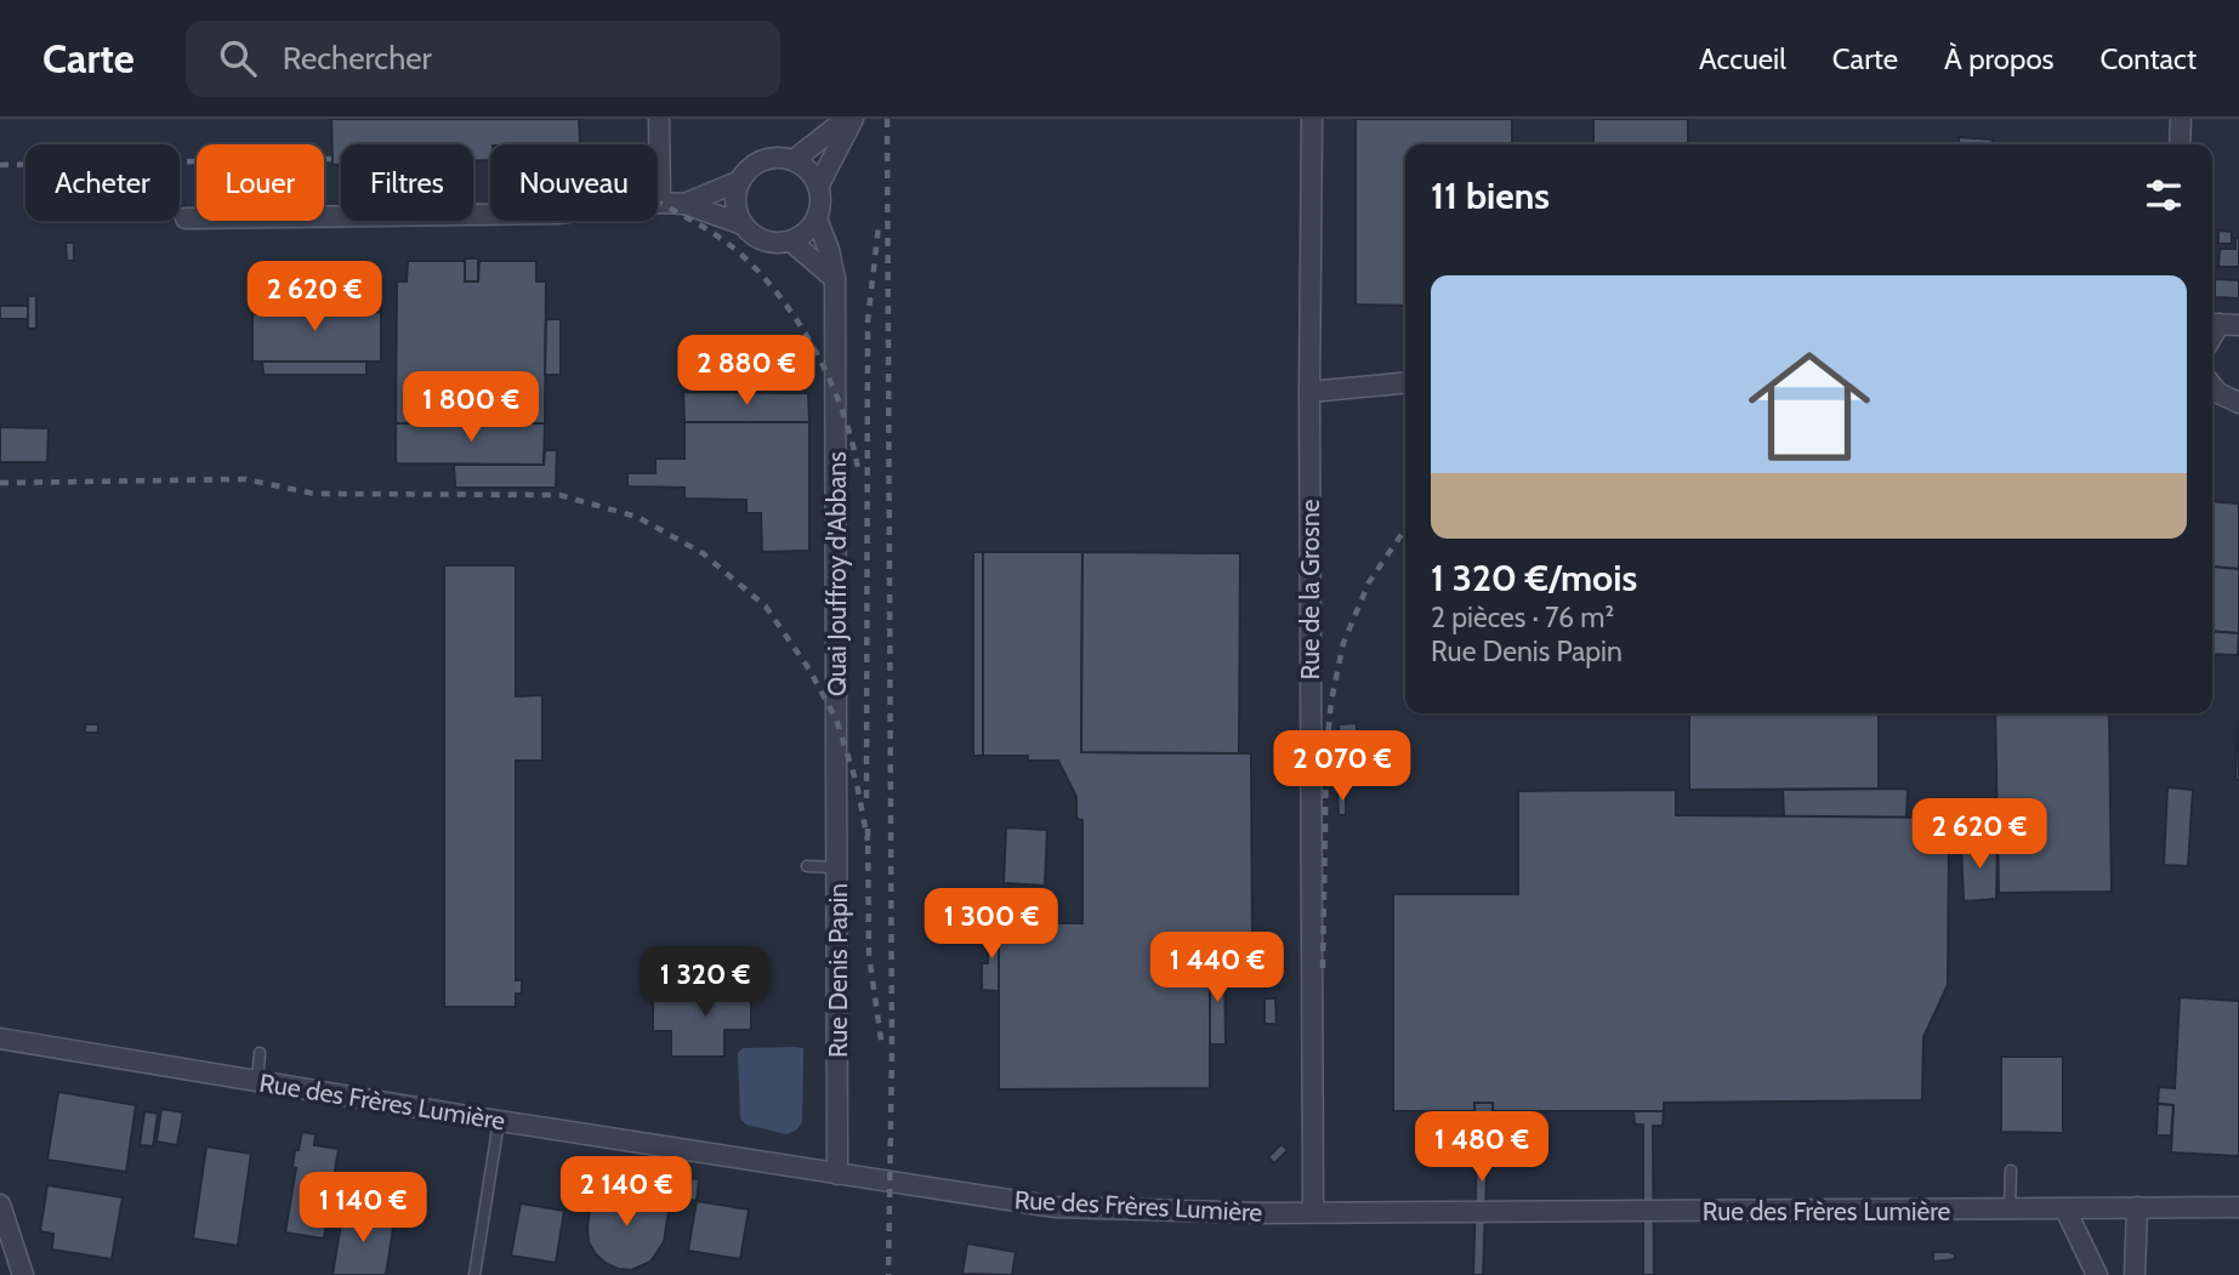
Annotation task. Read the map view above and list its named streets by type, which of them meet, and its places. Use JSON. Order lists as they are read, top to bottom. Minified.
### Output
{"streets":{"street":["Quai Jouffroy d'Abbans","Rue de la Grosne","Rue Denis Papin","Rue des Frères Lumière"]},"crossings":[["Quai Jouffroy d'Abbans","Rue Denis Papin"],["Rue de la Grosne","Rue des Frères Lumière"],["Rue Denis Papin","Rue des Frères Lumière"]],"page":{"header":"Carte","search":"Rechercher","nav":["Accueil","Carte","À propos","Contact"],"chip":["Acheter","Louer","Filtres","Nouveau"],"heading":"11 biens","list":[{"name":"1 320 €/mois","note":"2 pièces · 76 m² · Rue Denis Papin"}],"price":["2 620 €","2 880 €","1 800 €","2 070 €","2 620 €","1 300 €","1 440 €","1 320 €","1 480 €","2 140 €","1 140 €"]}}
